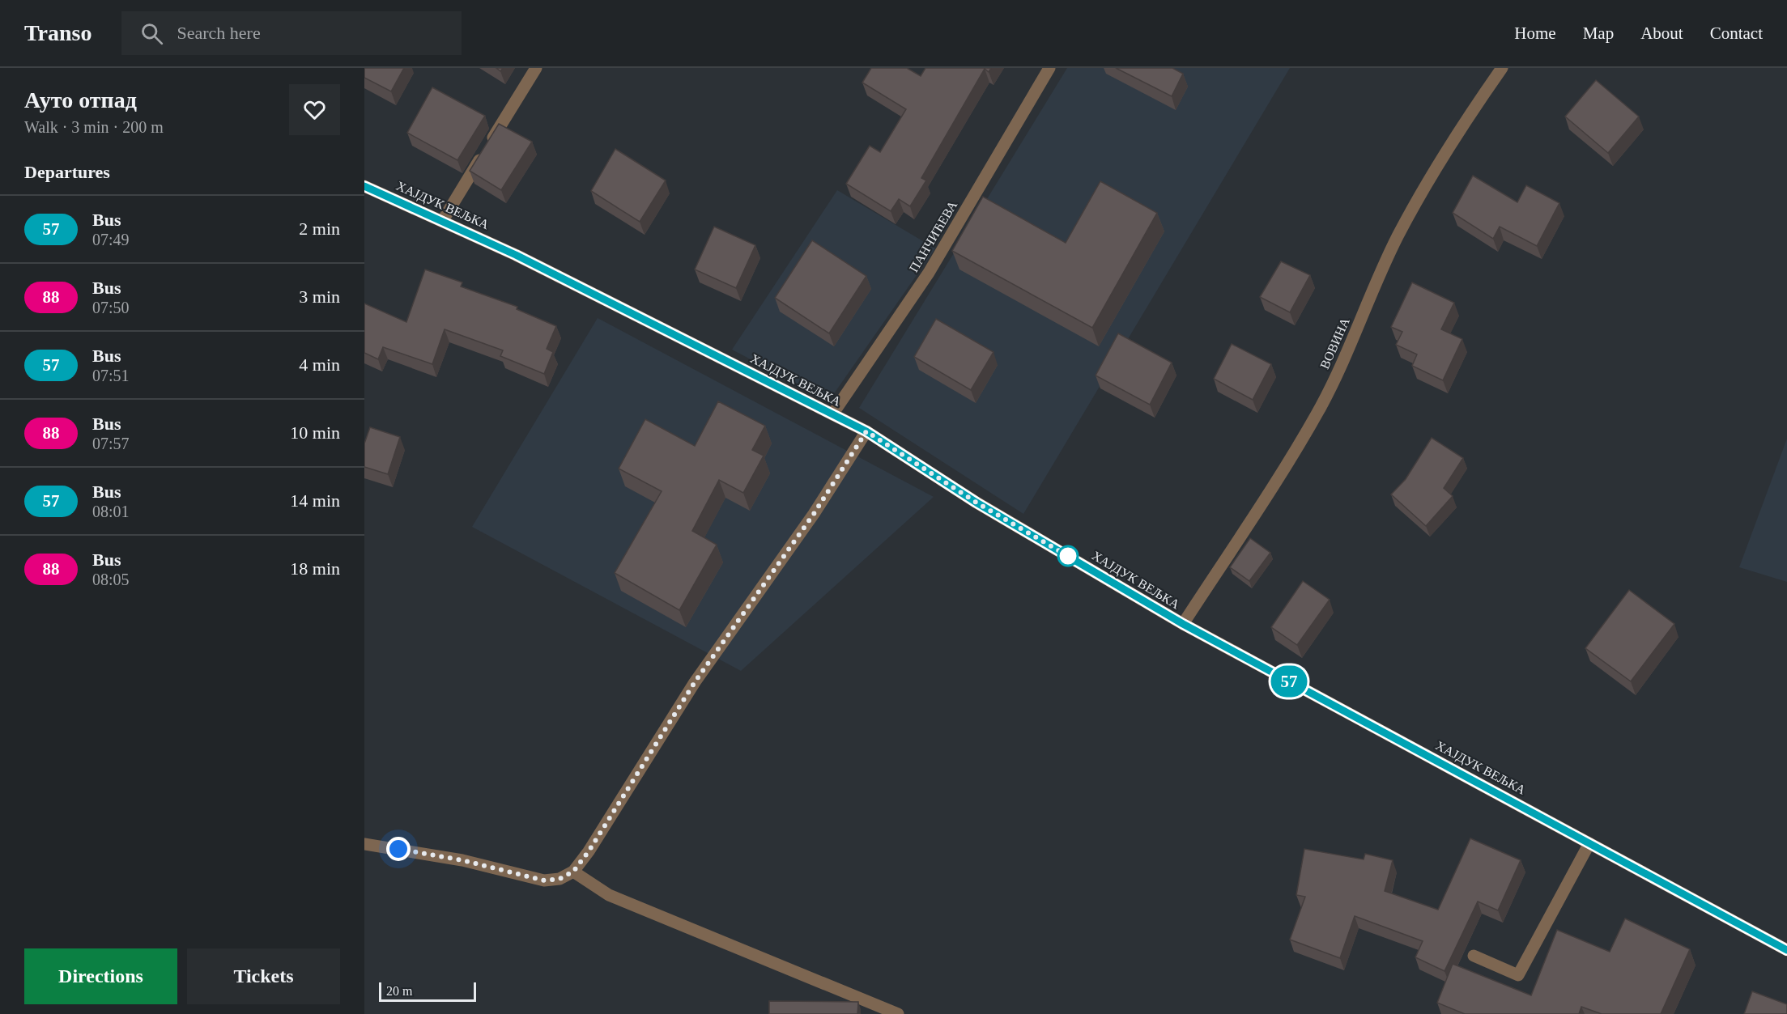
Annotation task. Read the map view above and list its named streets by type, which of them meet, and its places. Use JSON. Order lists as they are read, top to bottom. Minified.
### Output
{"streets":{"street":["ХАЈДУК ВЕЉКА","ПАНЧИЋЕВА","ВОВИНА"]},"crossings":[["ХАЈДУК ВЕЉКА","ПАНЧИЋЕВА"],["ХАЈДУК ВЕЉКА","ВОВИНА"]],"lines":["bus line 57"],"scale_bar":"20 m","page":{"header":"Transo","search":"Search here","nav":["Home","Map","About","Contact"],"heading":[["Ауто отпад","Walk · 3 min · 200 m"],"Departures"],"on_map":"57","list":[{"mark":"57","name":"Bus","note":"07:49","value":"2 min"},{"mark":"88","name":"Bus","note":"07:50","value":"3 min"},{"mark":"57","name":"Bus","note":"07:51","value":"4 min"},{"mark":"88","name":"Bus","note":"07:57","value":"10 min"},{"mark":"57","name":"Bus","note":"08:01","value":"14 min"},{"mark":"88","name":"Bus","note":"08:05","value":"18 min"}],"buttons":["Directions","Tickets"],"scale":"20 m"}}
